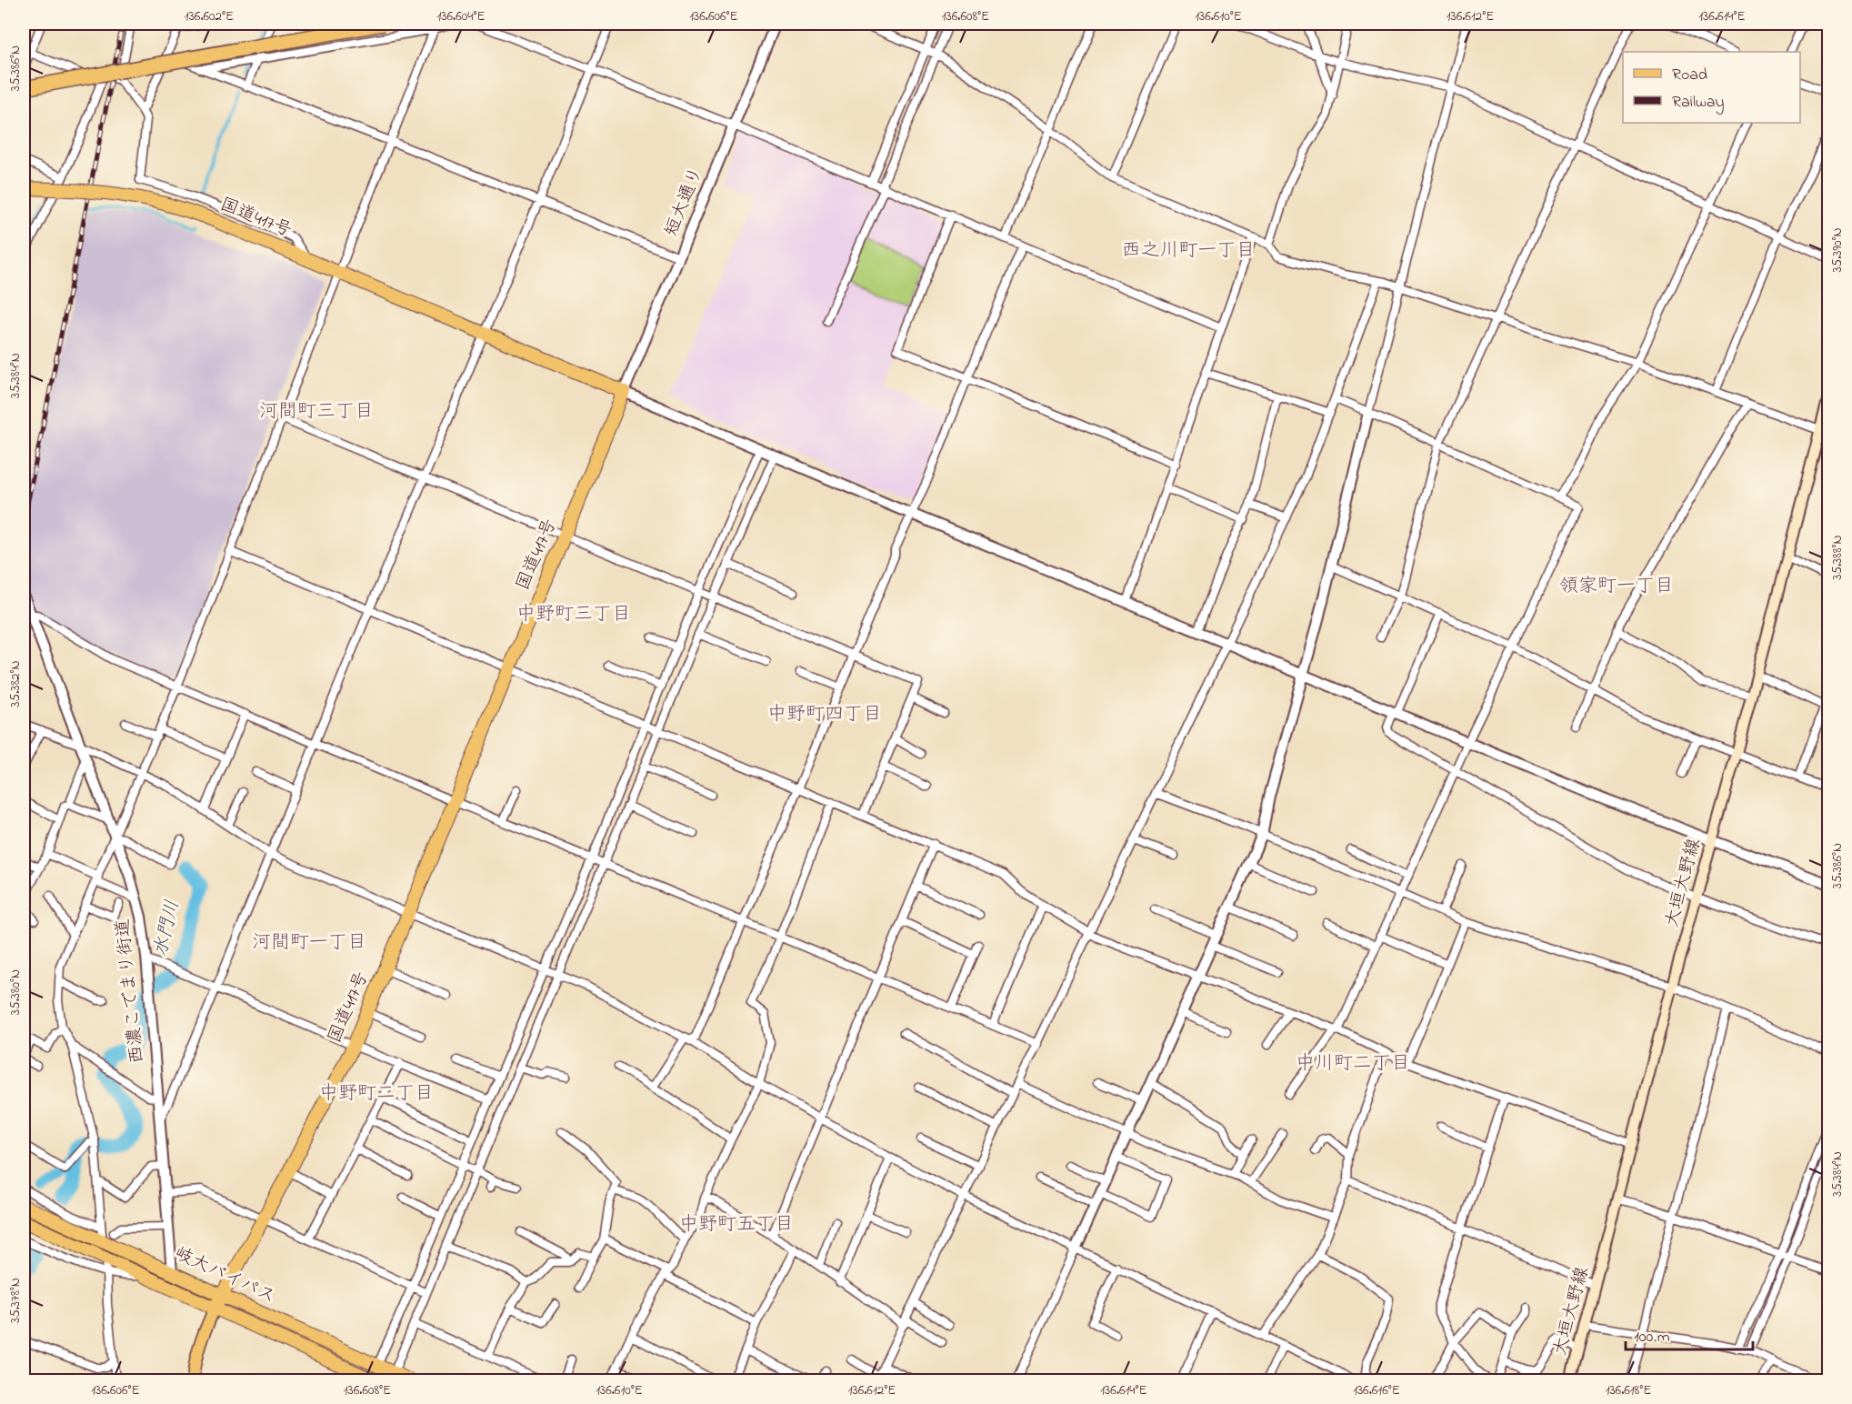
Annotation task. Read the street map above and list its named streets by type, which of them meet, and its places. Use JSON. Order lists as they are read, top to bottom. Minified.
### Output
{"streets":{"highway":["国道417号","岐大バイパス"],"main road":["大垣大野線"],"street":["短大通り","西濃こでまり街道"]},"crossings":[["短大通り","国道417号"],["国道417号","岐大バイパス"],["西濃こでまり街道","岐大バイパス"]],"districts":["西之川町一丁目","河間町三丁目","領家町一丁目","中野町三丁目","中野町四丁目","河間町一丁目","中川町二丁目","中野町二丁目","中野町五丁目"],"water":["水門川"],"legend":["Road","Railway"],"scale_bar":"100 m","coordinates":["136.602°E","136.604°E","136.606°E","136.608°E","136.610°E","136.612°E","136.614°E","35.386°N","35.390°N","35.384°N","35.388°N","35.382°N","35.380°N","35.378°N","136.616°E","136.618°E"]}
